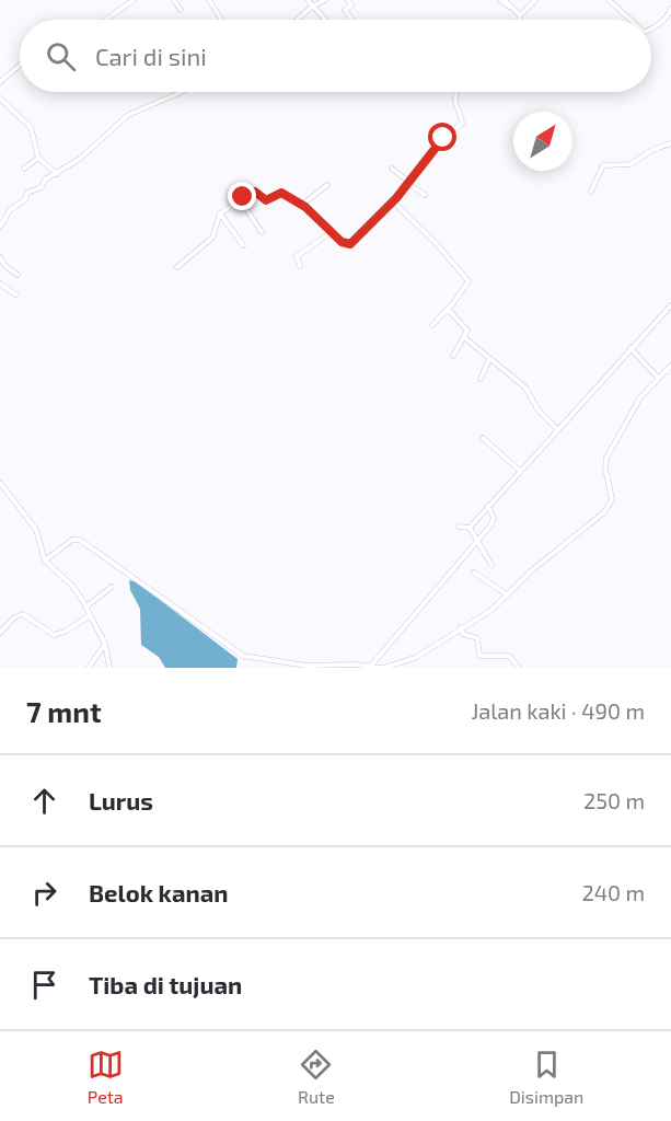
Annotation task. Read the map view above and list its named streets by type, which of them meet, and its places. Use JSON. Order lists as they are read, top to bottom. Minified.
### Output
{"north":"top right","page":{"search":"Cari di sini","heading":["7 mnt","Jalan kaki · 490 m"],"list":[["Lurus","250 m"],["Belok kanan","240 m"],"Tiba di tujuan"],"nav":["Peta","Rute","Disimpan"]}}
